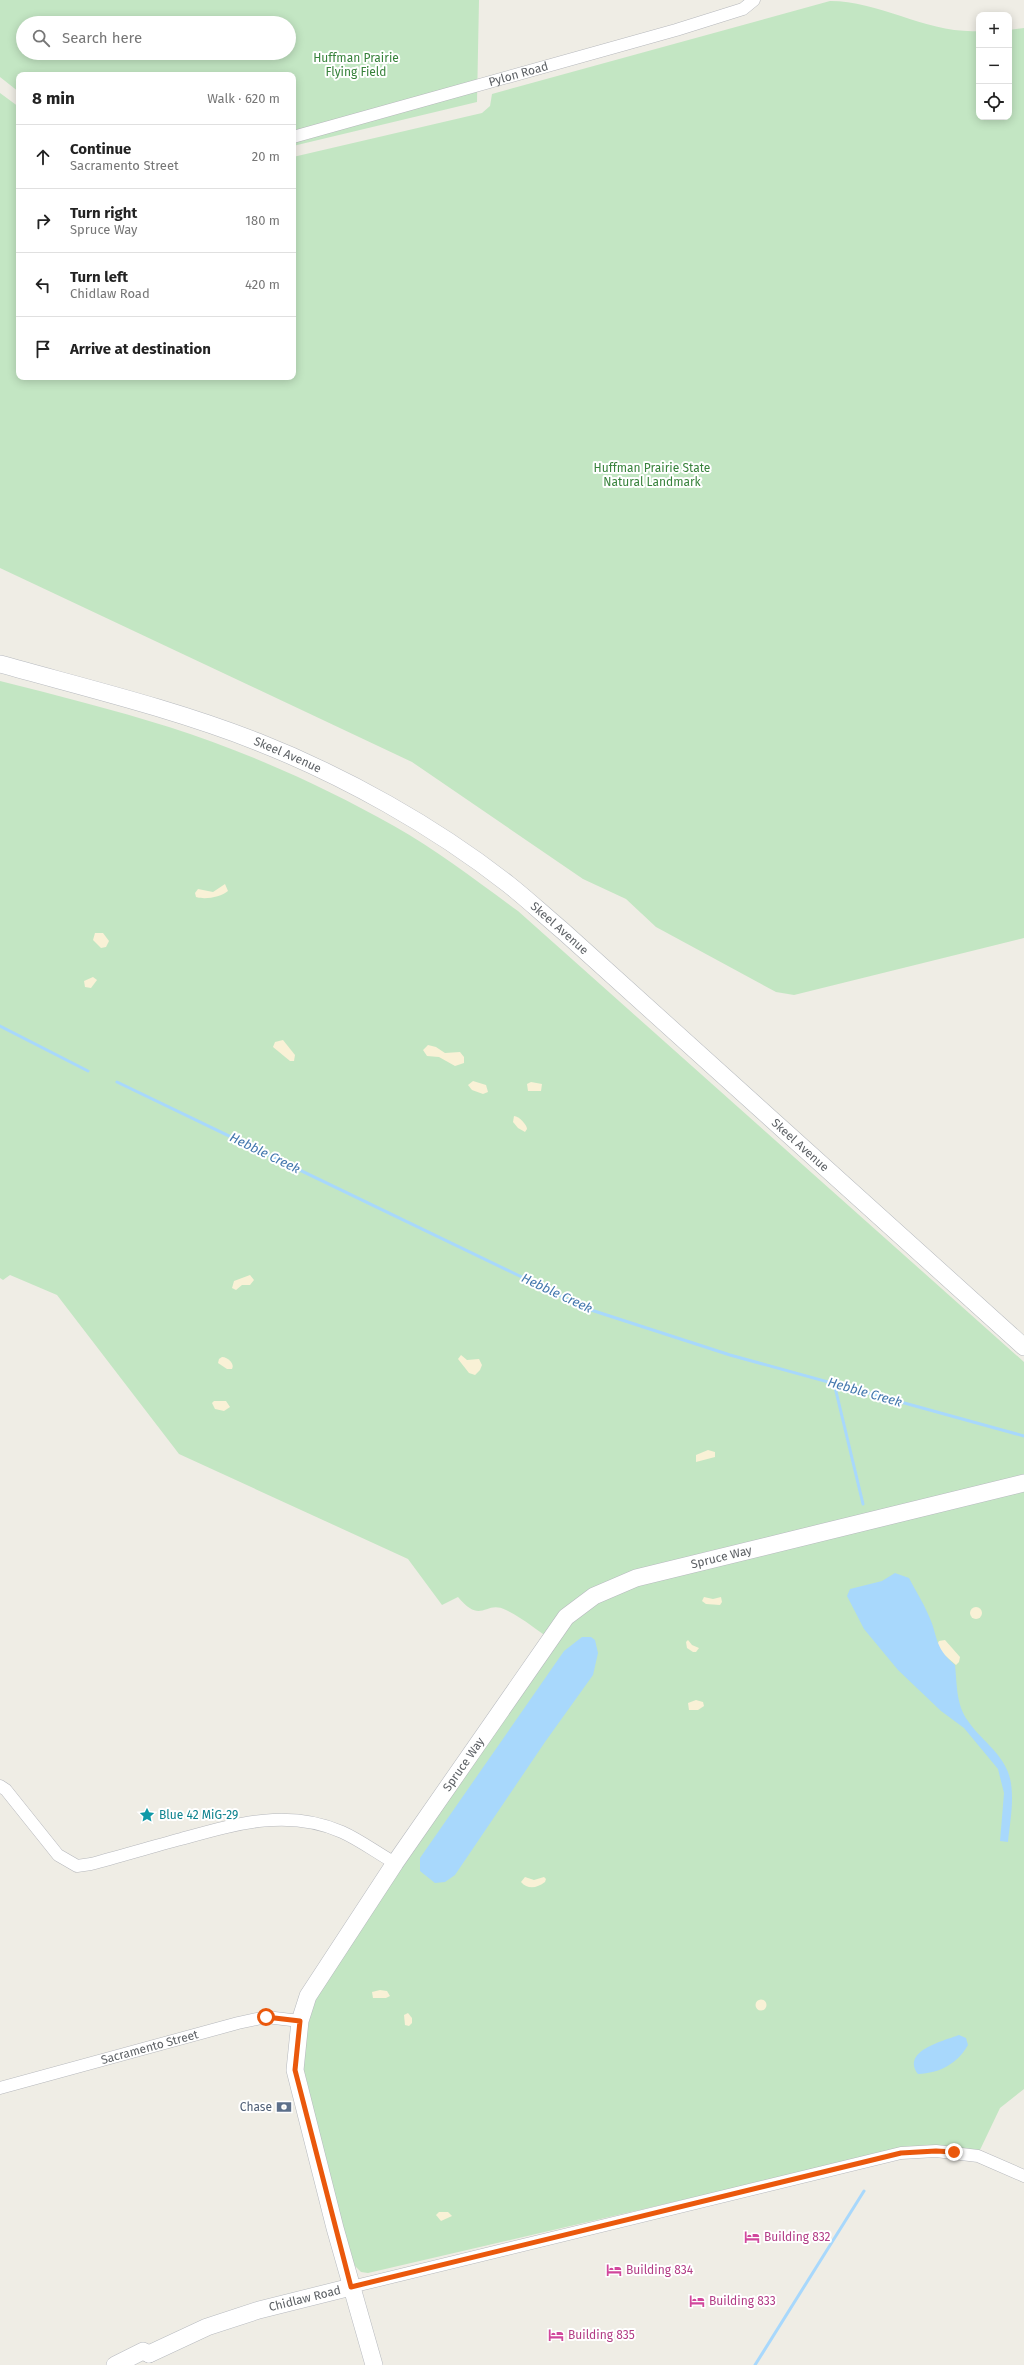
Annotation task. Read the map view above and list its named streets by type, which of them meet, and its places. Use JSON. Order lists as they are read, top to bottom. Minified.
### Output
{"streets":{"street":["Pylon Road","Skeel Avenue","Spruce Way","Sacramento Street","Chidlaw Road"]},"crossings":[["Spruce Way","Sacramento Street"],["Spruce Way","Chidlaw Road"]],"water":["Hebble Creek"],"parks":["Huffman Prairie Flying Field","Huffman Prairie State Natural Landmark"],"places":{"place":["Blue 42 MiG-29"],"bank":["Chase"],"hotel":["Building 832","Building 834","Building 833","Building 835"]},"page":{"map_buttons":["+","−"],"search":"Search here","heading":["8 min","Walk · 620 m"],"list":[["Continue","Sacramento Street","20 m"],["Turn right","Spruce Way","180 m"],["Turn left","Chidlaw Road","420 m"],"Arrive at destination"]}}
